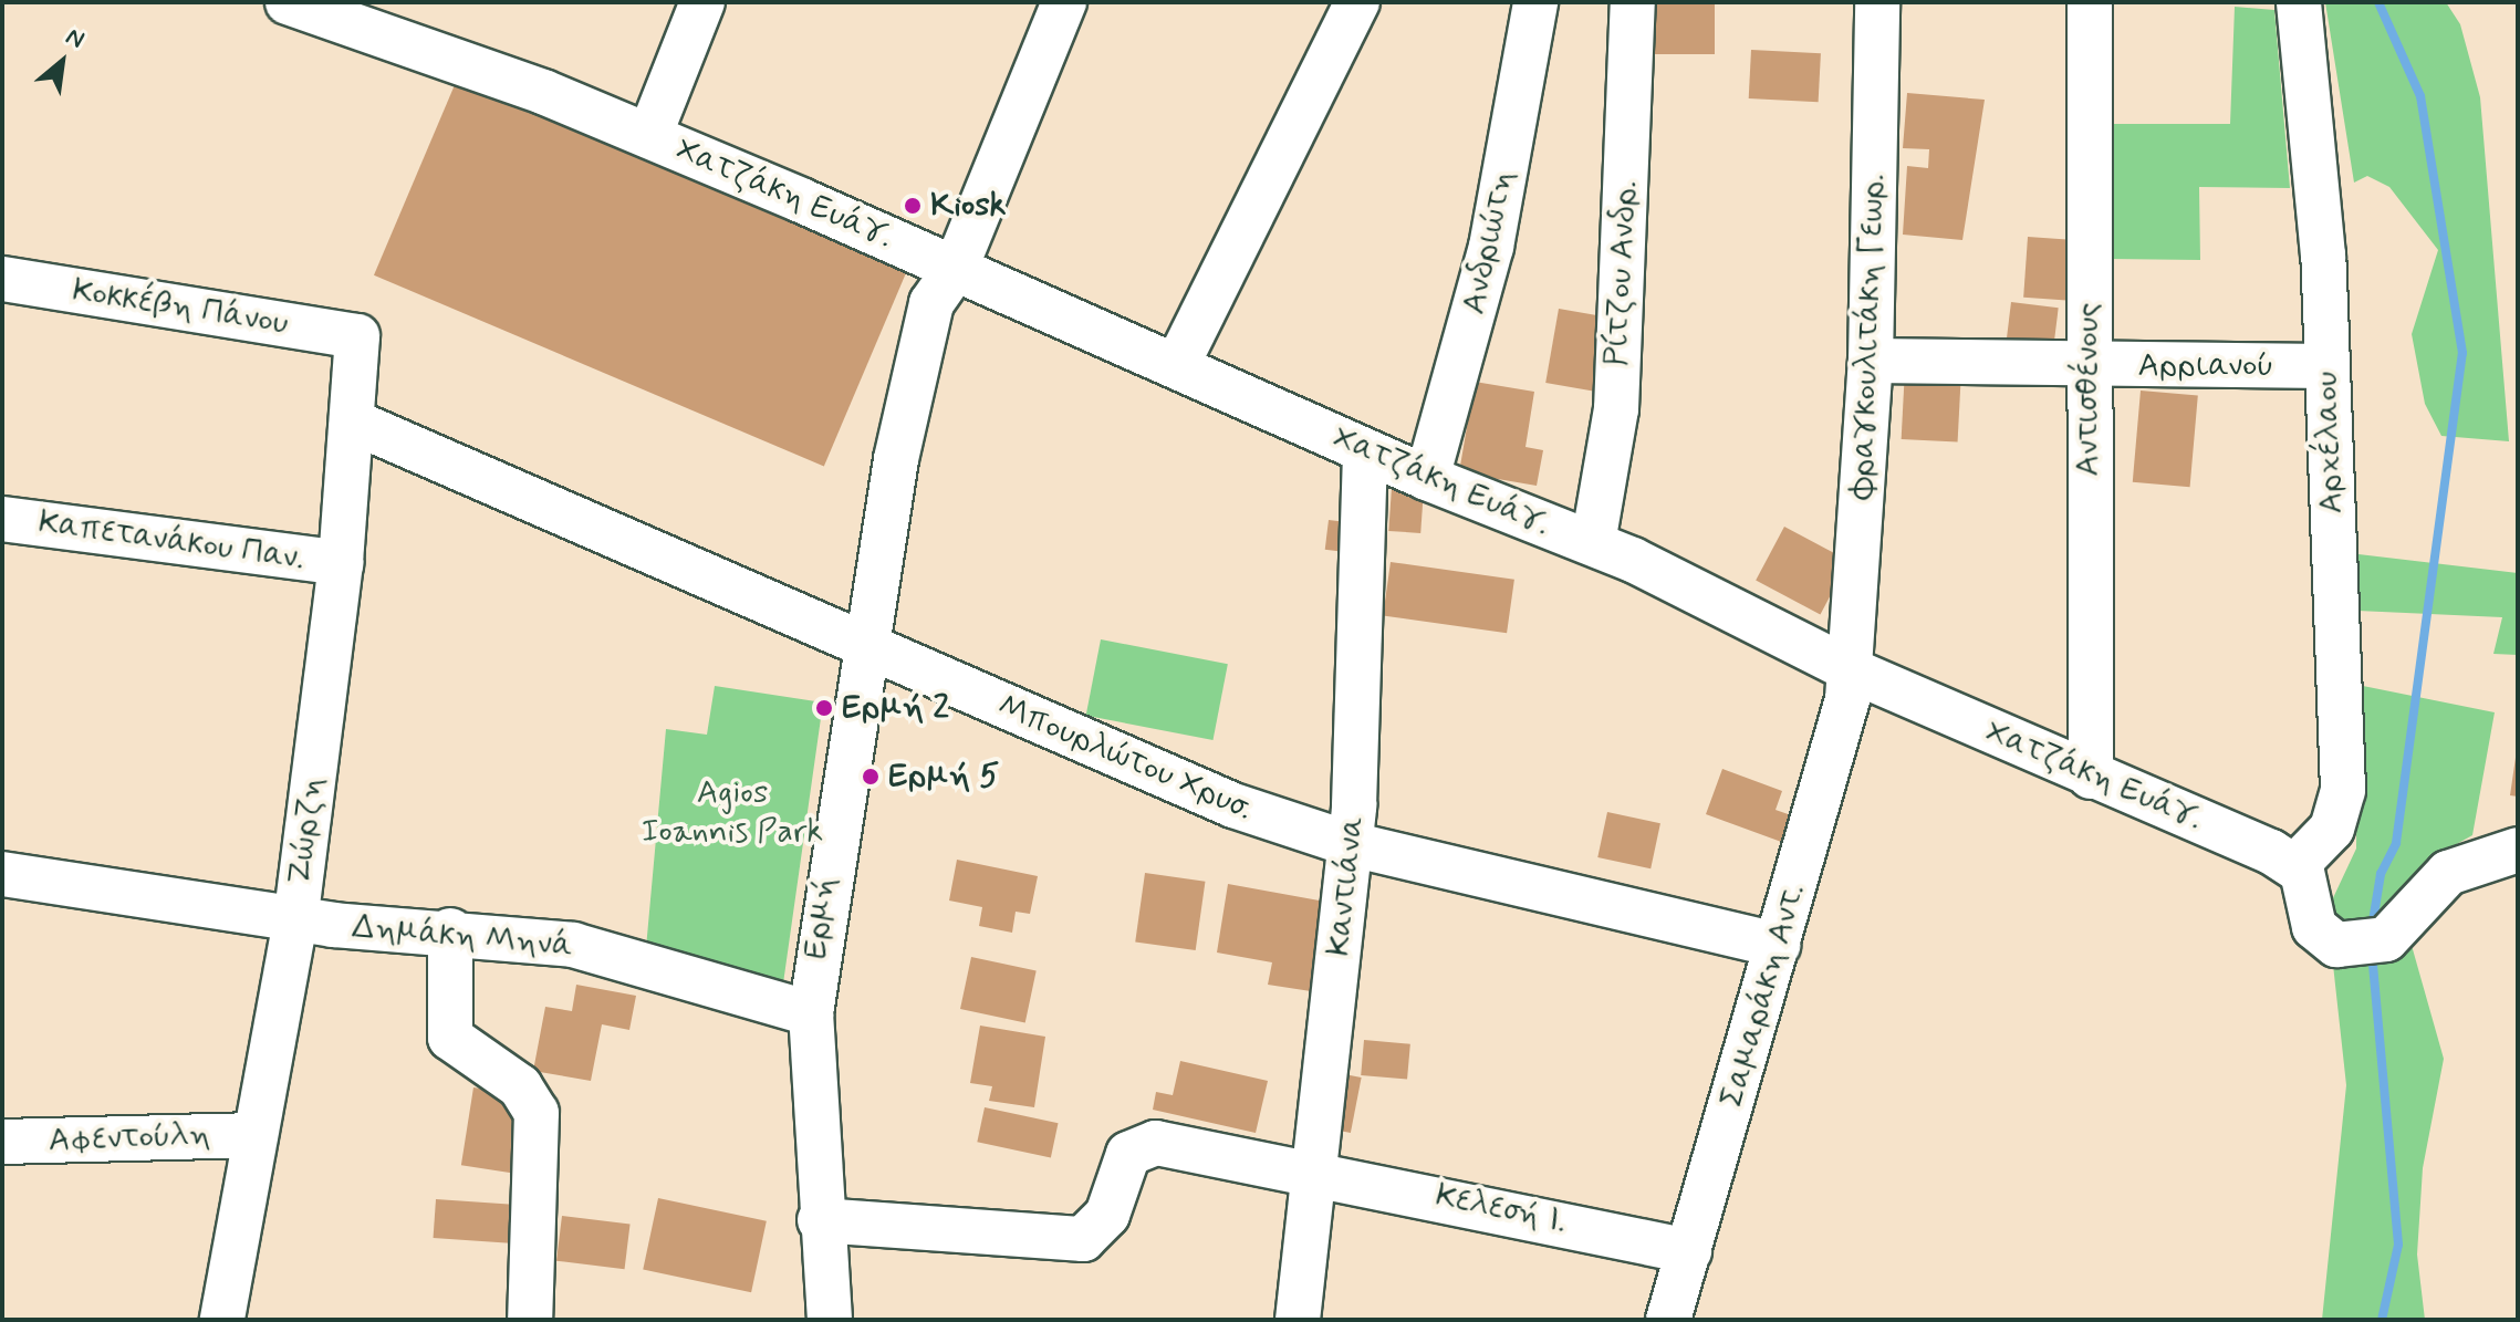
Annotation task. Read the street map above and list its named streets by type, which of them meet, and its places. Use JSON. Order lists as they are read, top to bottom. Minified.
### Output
{"streets":{"street":["Χατζάκη Ευάγ.","Ανδριώτη","Ρίτζου Ανδρ.","Κοκκέβη Πάνου","Φραγκουλιτάκη Γεωρ.","Αρριανού","Αντισθένους","Αρχέλαου","Καπετανάκου Παν.","Μπουρλώτου Χρυσ.","Ζώρζη","Καντιάνα","Ερμή","Δημάκη Μηνά","Σαμαράκη Αντ.","Αφεντούλη","Κελεσή Ι."]},"crossings":[["Χατζάκη Ευάγ.","Ανδριώτη"],["Χατζάκη Ευάγ.","Ρίτζου Ανδρ."],["Χατζάκη Ευάγ.","Φραγκουλιτάκη Γεωρ."],["Χατζάκη Ευάγ.","Αντισθένους"],["Χατζάκη Ευάγ.","Αρχέλαου"],["Χατζάκη Ευάγ.","Καντιάνα"],["Χατζάκη Ευάγ.","Ερμή"],["Χατζάκη Ευάγ.","Σαμαράκη Αντ."],["Κοκκέβη Πάνου","Ζώρζη"],["Φραγκουλιτάκη Γεωρ.","Αρριανού"],["Φραγκουλιτάκη Γεωρ.","Σαμαράκη Αντ."],["Αρριανού","Αντισθένους"],["Αρριανού","Αρχέλαου"],["Καπετανάκου Παν.","Ζώρζη"],["Μπουρλώτου Χρυσ.","Ζώρζη"],["Μπουρλώτου Χρυσ.","Καντιάνα"],["Μπουρλώτου Χρυσ.","Ερμή"],["Μπουρλώτου Χρυσ.","Σαμαράκη Αντ."],["Ζώρζη","Δημάκη Μηνά"],["Ζώρζη","Αφεντούλη"],["Καντιάνα","Κελεσή Ι."],["Ερμή","Δημάκη Μηνά"],["Ερμή","Κελεσή Ι."],["Σαμαράκη Αντ.","Κελεσή Ι."]],"parks":["Agios Ioannis Park"],"places":["Kiosk","Ερμή 2","Ερμή 5"],"north":"top right"}
